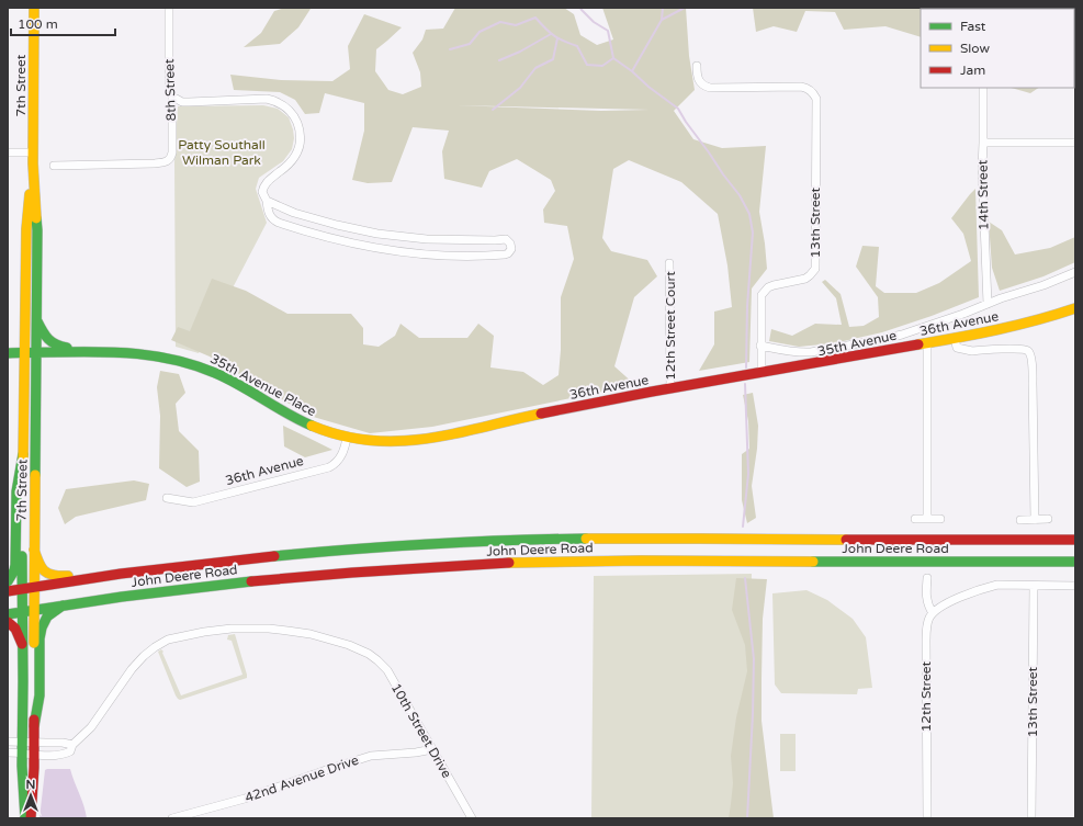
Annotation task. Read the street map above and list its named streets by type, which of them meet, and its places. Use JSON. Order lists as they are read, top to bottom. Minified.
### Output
{"streets":{"main road":["7th Street","36th Avenue","35th Avenue Place","John Deere Road"],"street":["8th Street","14th Street","13th Street","12th Street Court","35th Avenue","12th Street","10th Street Drive","42nd Avenue Drive"]},"crossings":[["7th Street","35th Avenue Place"],["7th Street","John Deere Road"],["7th Street","10th Street Drive"],["14th Street","35th Avenue"],["13th Street","36th Avenue"],["13th Street","35th Avenue"],["36th Avenue","12th Street Court"],["36th Avenue","35th Avenue Place"],["10th Street Drive","42nd Avenue Drive"]],"parks":["Patty Southall Wilman Park"],"legend":["Fast","Slow","Jam"],"scale_bar":"100 m","north":"top"}
